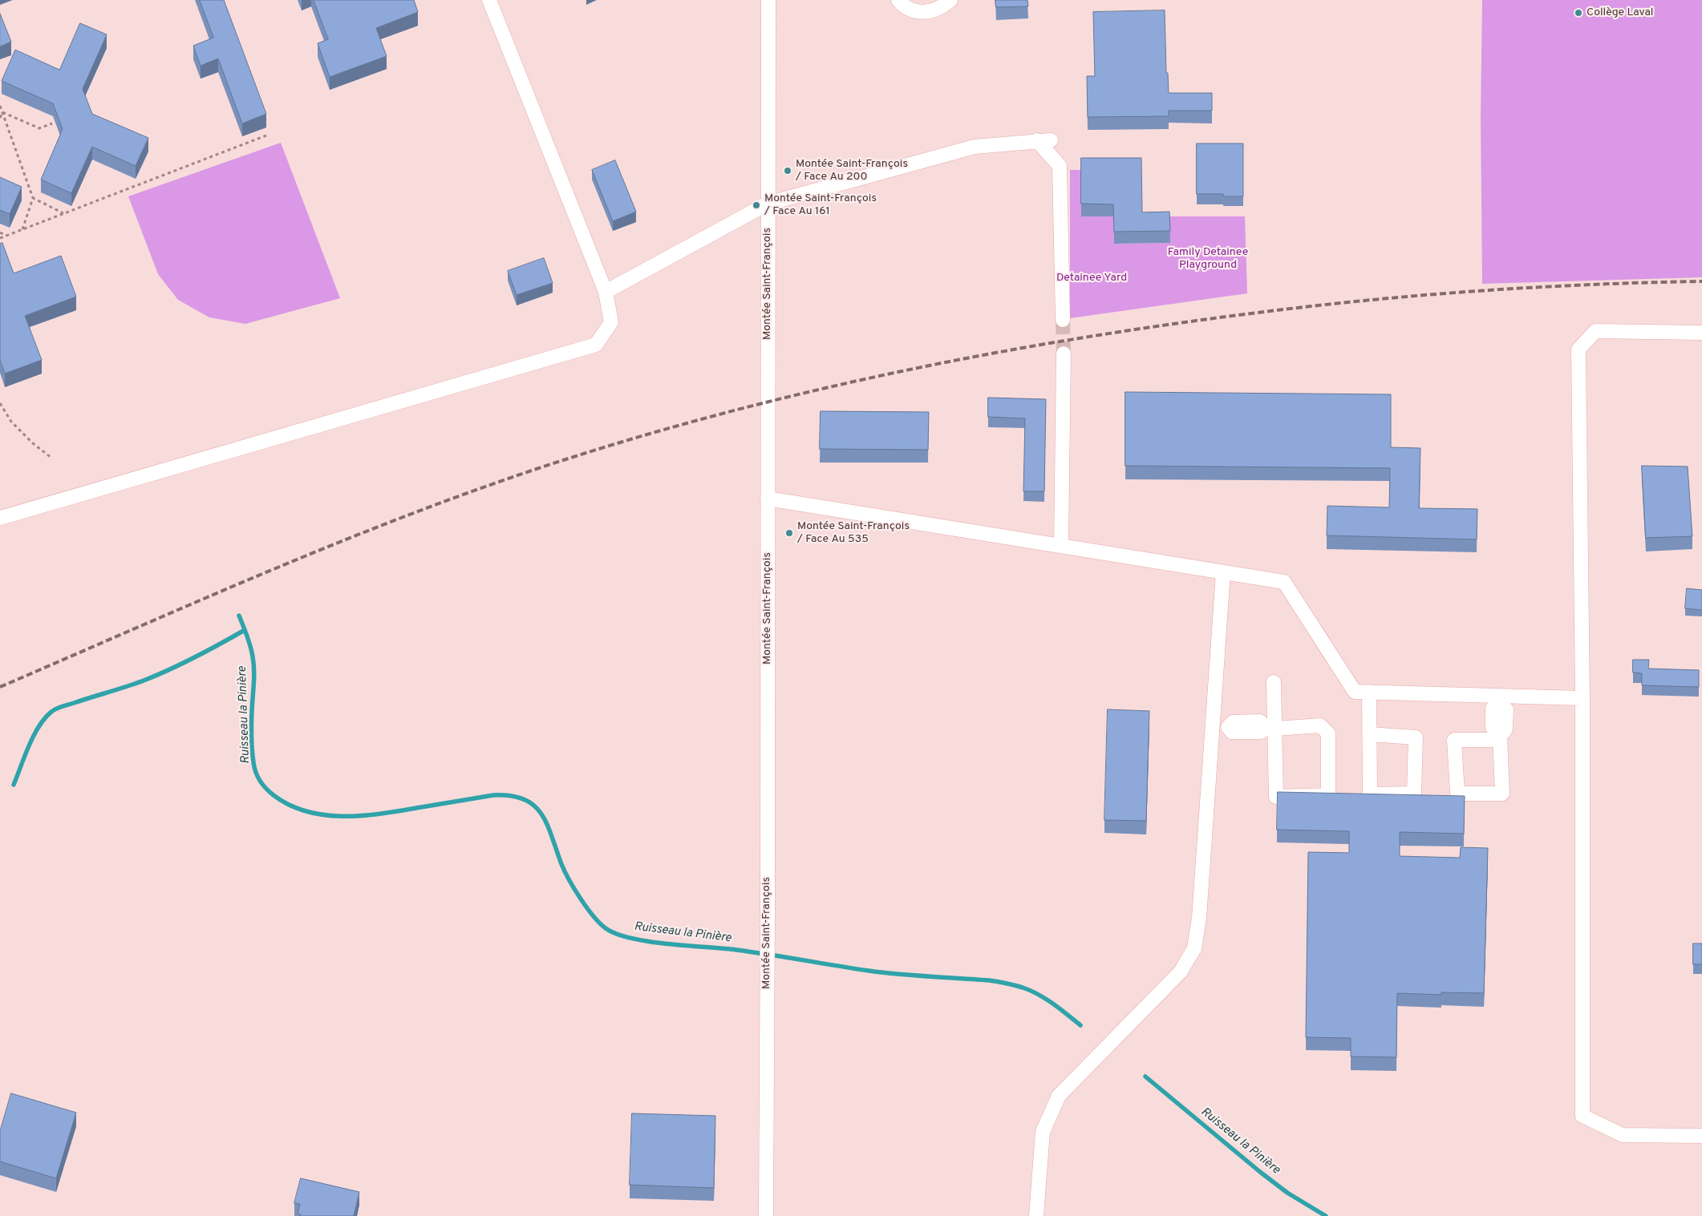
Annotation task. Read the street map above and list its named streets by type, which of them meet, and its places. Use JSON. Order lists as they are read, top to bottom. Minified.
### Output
{"streets":{"street":["Montée Saint-François"]},"water":["Ruisseau la Pinière"],"parks":["Family Detainee Playground","Detainee Yard"],"places":["Collège Laval","Montée Saint-François / Face Au 200","Montée Saint-François / Face Au 161","Montée Saint-François / Face Au 535"]}
